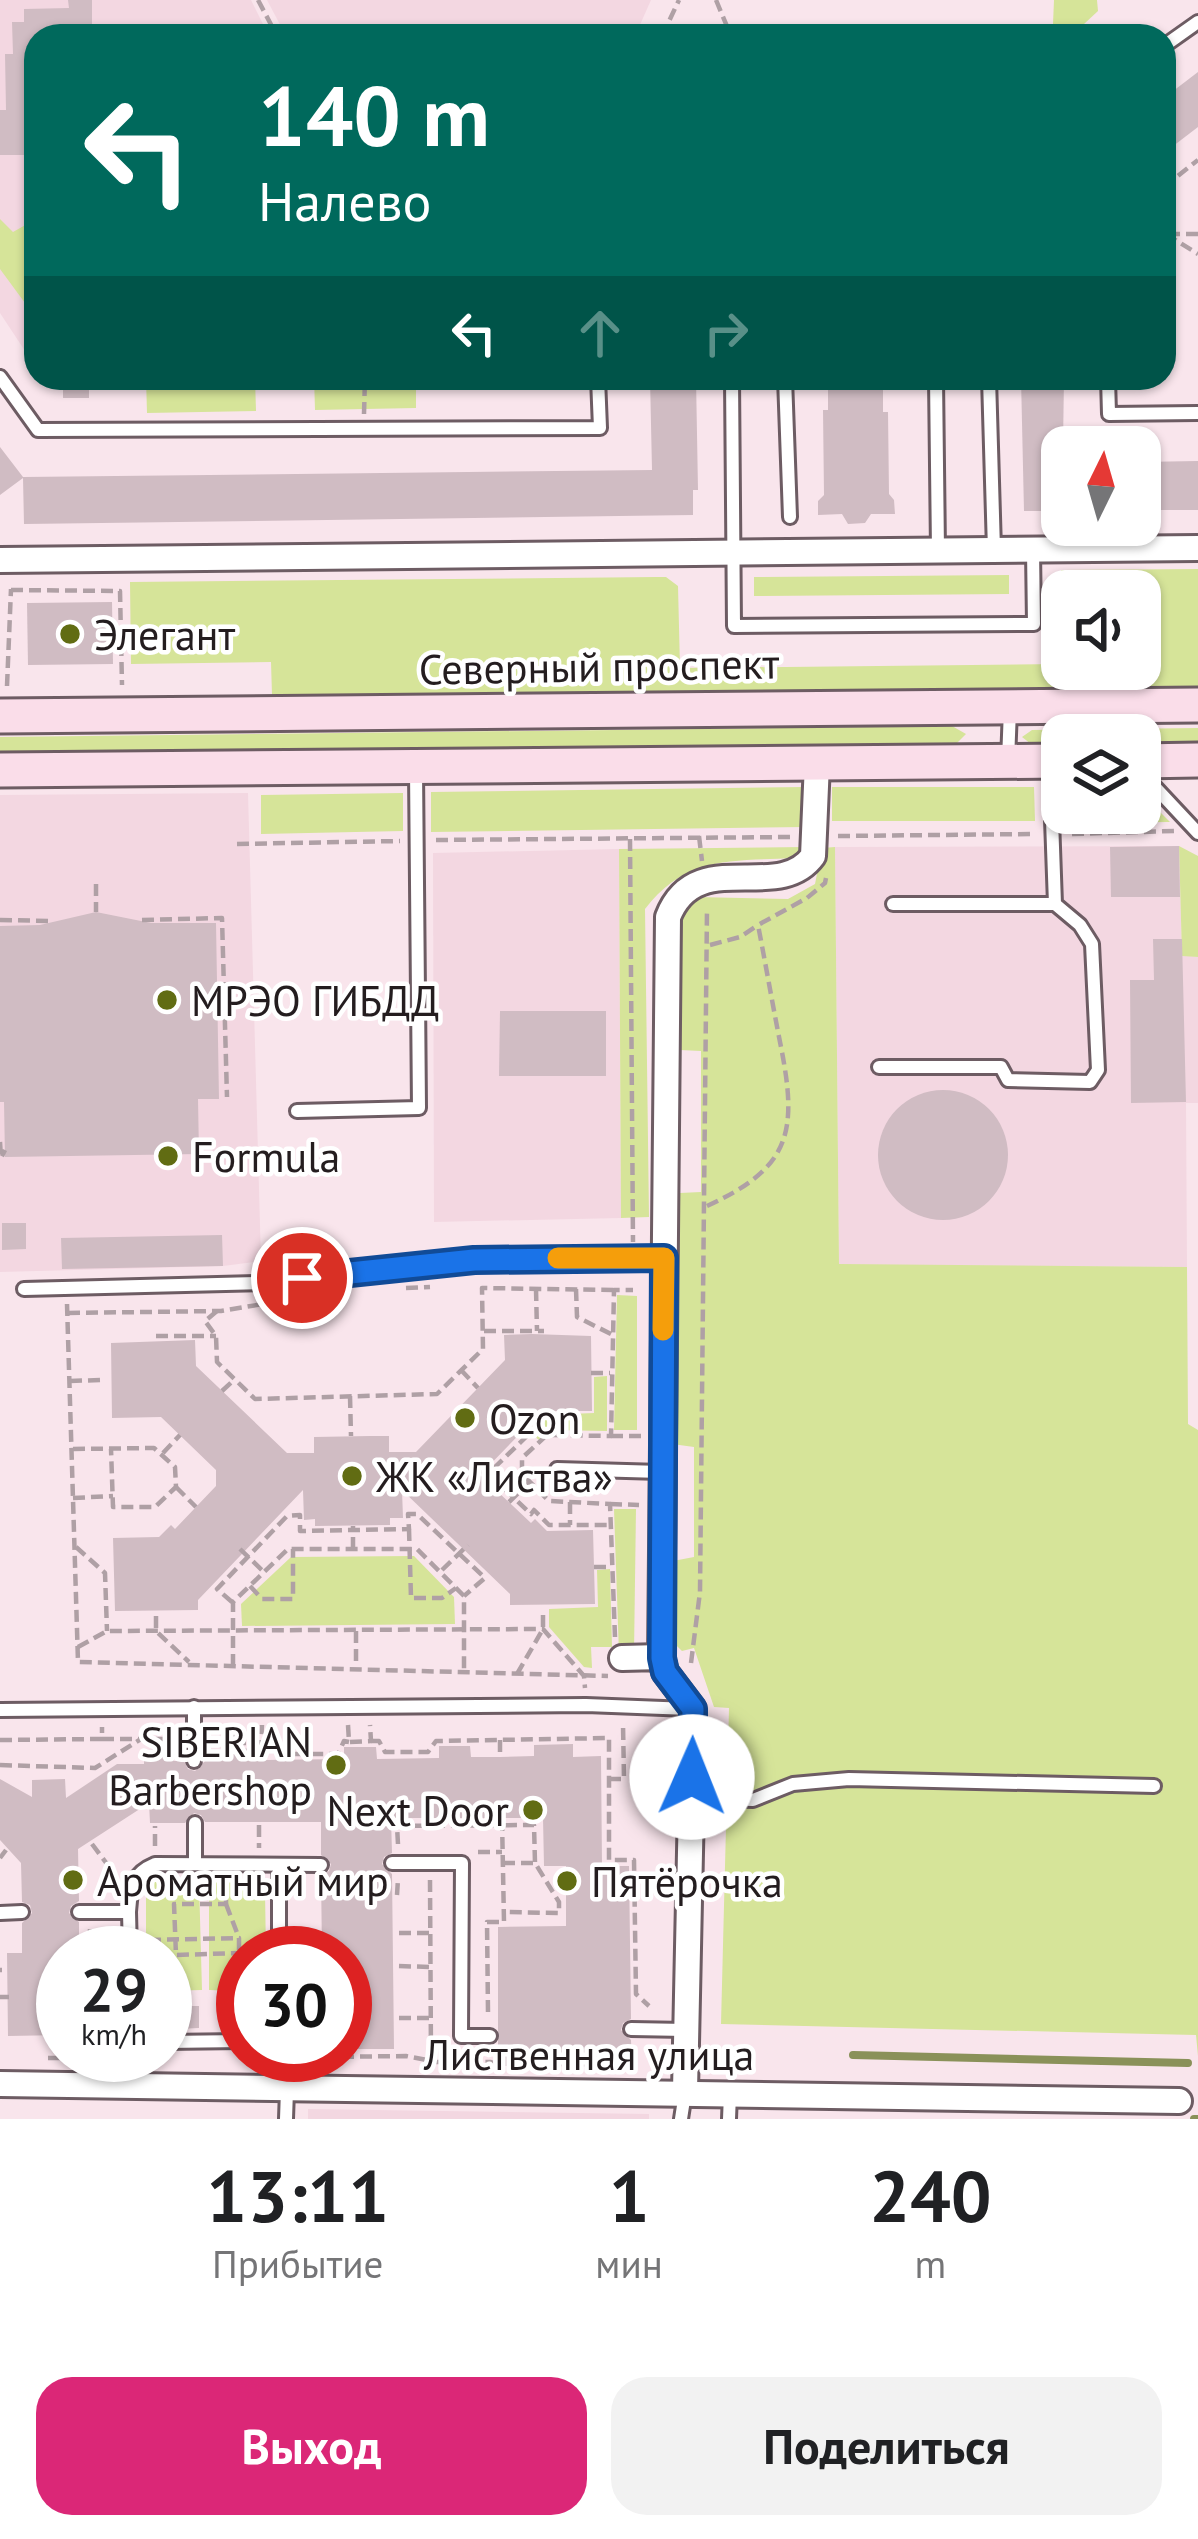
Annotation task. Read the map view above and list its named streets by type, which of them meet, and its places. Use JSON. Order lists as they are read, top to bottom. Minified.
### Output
{"streets":{"main road":["Северный проспект"],"street":["Лиственная улица"]},"places":["Элегант","МРЭО ГИБДД","Formula","Ozon","ЖК «Листва»","SIBERIAN Barbershop","Next Door","Ароматный мир","Пятёрочка"],"north":"top","page":{"turn":["140 m","Налево"],"speed":"29 km/h","limit":"30","eta":["13:11","Прибытие","1","мин","240","m"],"buttons":["Выход","Поделиться"]}}
